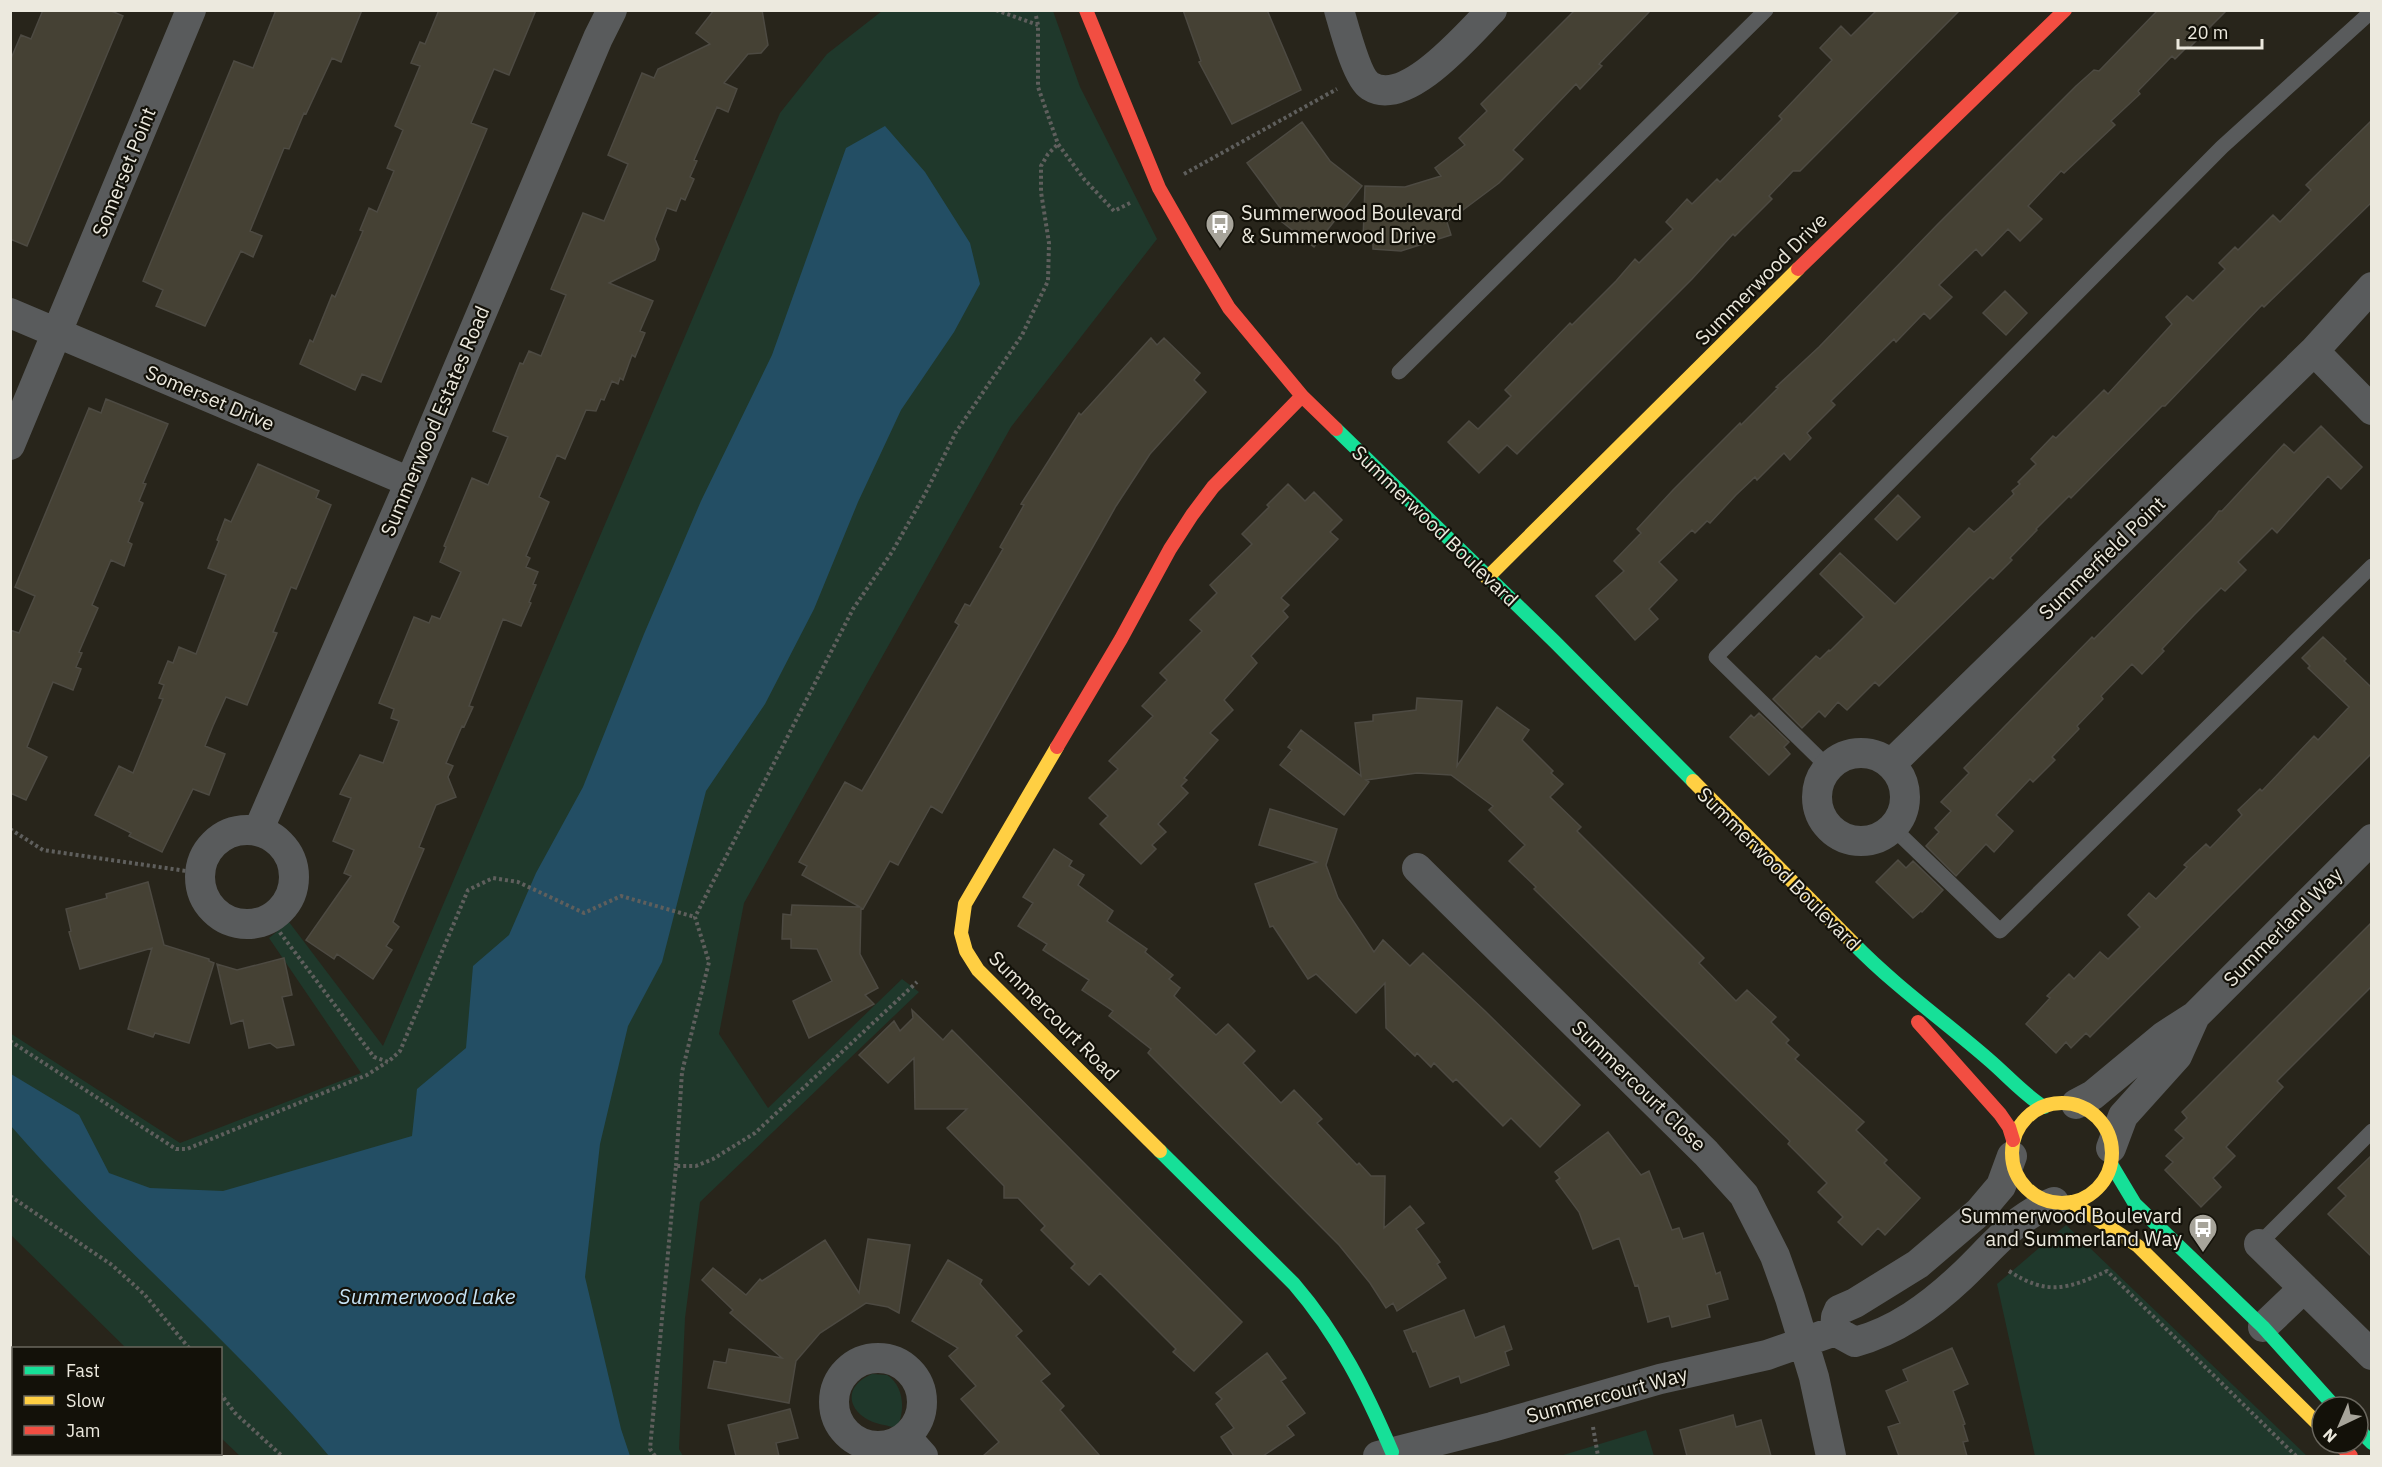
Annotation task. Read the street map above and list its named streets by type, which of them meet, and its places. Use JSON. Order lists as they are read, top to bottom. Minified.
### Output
{"streets":{"street":["Somerset Point","Summerwood Drive","Somerset Drive","Summerwood Estates Road","Summerwood Boulevard","Summerfield Point","Summerland Way","Summercourt Road","Summercourt Close","Summercourt Way"]},"crossings":[["Somerset Point","Somerset Drive"],["Summerwood Drive","Summerwood Boulevard"],["Somerset Drive","Summerwood Estates Road"],["Summerwood Boulevard","Summerland Way"],["Summerwood Boulevard","Summercourt Road"],["Summercourt Road","Summercourt Way"],["Summercourt Close","Summercourt Way"]],"water":["Summerwood Lake"],"places":{"bus stop":["Summerwood Boulevard & Summerwood Drive","Summerwood Boulevard and Summerland Way"]},"legend":["Fast","Slow","Jam"],"scale_bar":"20 m","north":"bottom left"}
